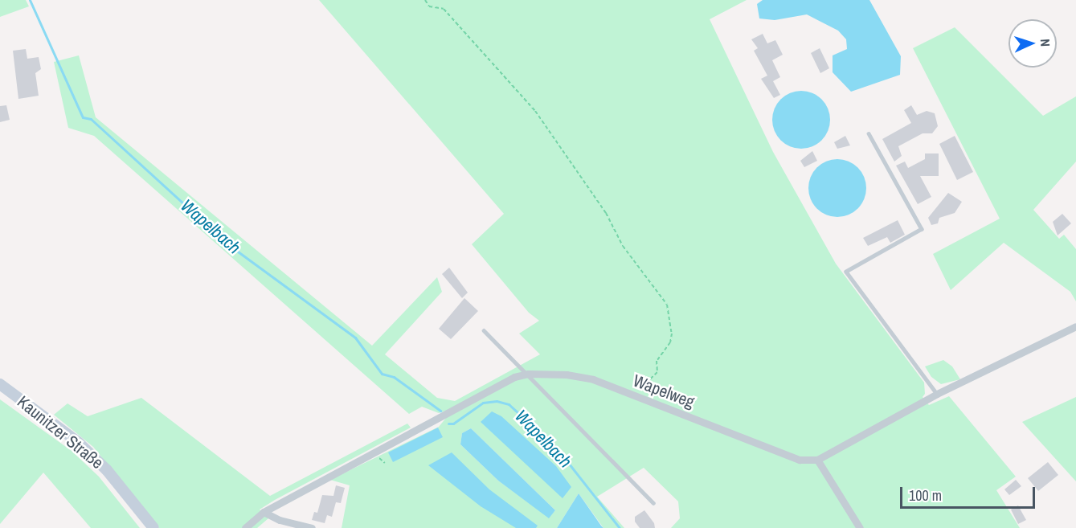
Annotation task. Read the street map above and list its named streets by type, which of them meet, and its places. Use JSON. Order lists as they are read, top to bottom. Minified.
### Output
{"streets":{"street":["Wapelweg","Kaunitzer Straße"]},"water":["Wapelbach"],"scale_bar":"100 m","north":"right"}
